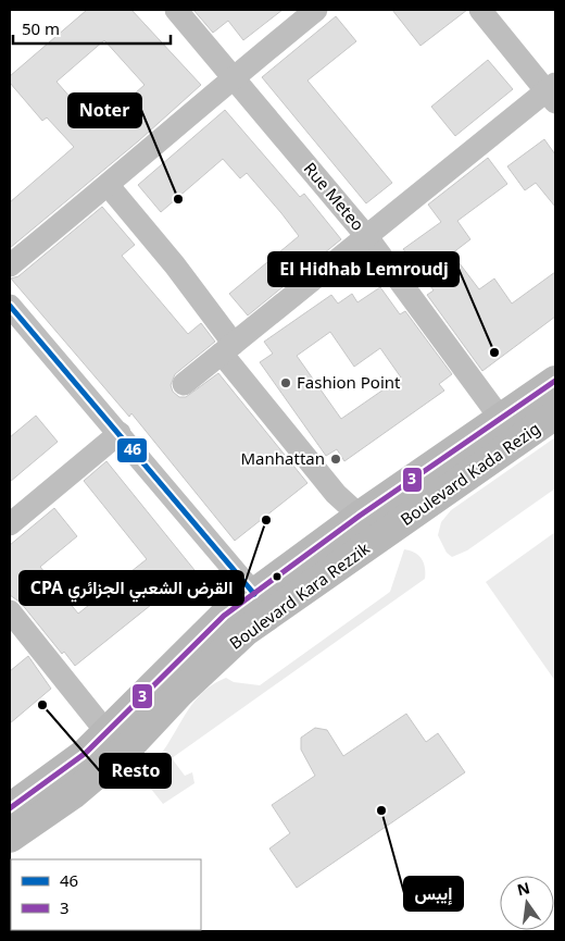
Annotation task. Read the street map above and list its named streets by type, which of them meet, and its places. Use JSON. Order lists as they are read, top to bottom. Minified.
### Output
{"streets":{"main road":["Boulevard Kada Rezig","Boulevard Kara Rezzik"],"street":["Rue Meteo"]},"crossings":[["Rue Meteo","Boulevard Kada Rezig"],["Boulevard Kada Rezig","Boulevard Kara Rezzik"]],"places":["Noter","El Hidhab Lemroudj","Fashion Point","Manhattan","CPA القرض الشعبي الجزائري","Resto","إيبس"],"lines":["transit line 46","transit line 3"],"legend":["46","3"],"scale_bar":"50 m","north":"top"}
